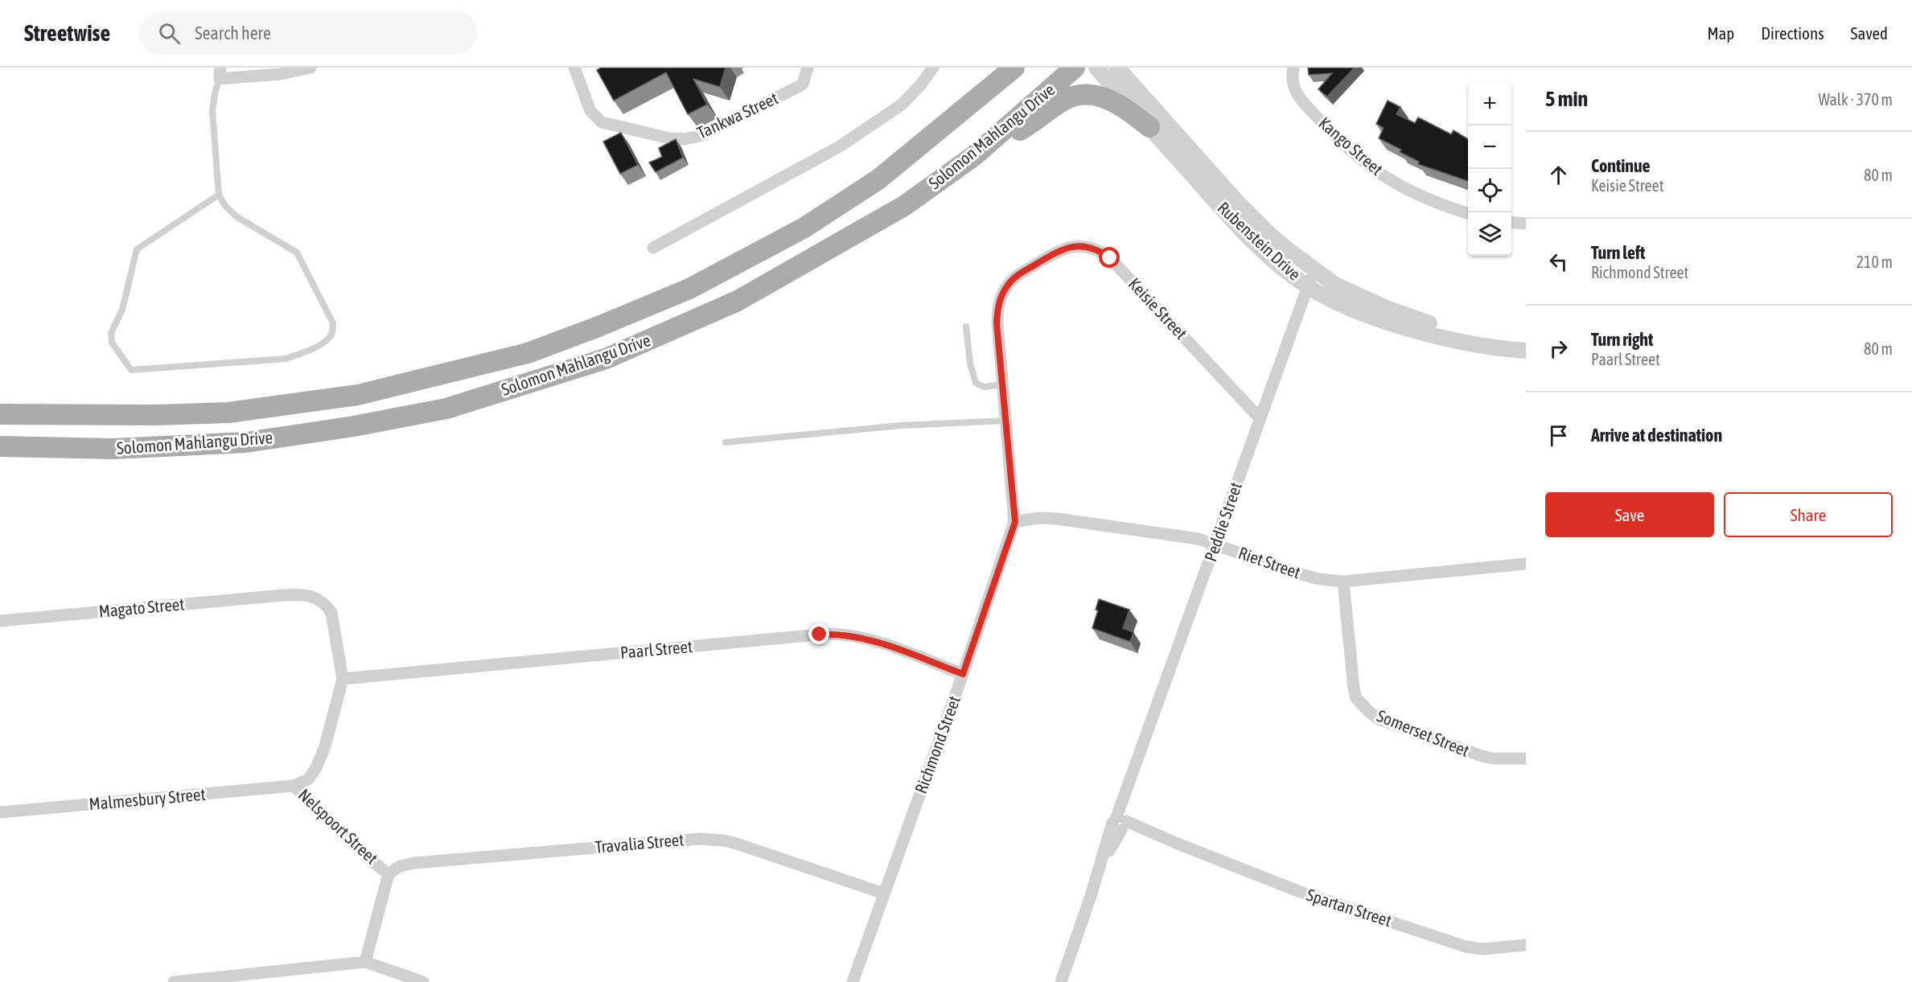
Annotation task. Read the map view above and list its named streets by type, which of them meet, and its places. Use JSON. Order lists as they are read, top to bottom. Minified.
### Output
{"streets":{"main road":["Solomon Mahlangu Drive"],"street":["Tankwa Street","Kango Street","Rubenstein Drive","Keisie Street","Peddie Street","Riet Street","Magato Street","Paarl Street","Somerset Street","Richmond Street","Malmesbury Street","Nelspoort Street","Travalia Street","Spartan Street"]},"crossings":[["Rubenstein Drive","Peddie Street"],["Keisie Street","Peddie Street"],["Keisie Street","Richmond Street"],["Peddie Street","Riet Street"],["Peddie Street","Spartan Street"],["Riet Street","Somerset Street"],["Riet Street","Richmond Street"],["Magato Street","Nelspoort Street"],["Paarl Street","Richmond Street"],["Paarl Street","Nelspoort Street"],["Richmond Street","Travalia Street"],["Malmesbury Street","Nelspoort Street"],["Nelspoort Street","Travalia Street"]],"page":{"header":"Streetwise","search":"Search here","nav":["Map","Directions","Saved"],"heading":["5 min","Walk · 370 m"],"map_buttons":["+","−"],"list":[["Continue","Keisie Street","80 m"],["Turn left","Richmond Street","210 m"],["Turn right","Paarl Street","80 m"],"Arrive at destination"],"buttons":["Save","Share"]}}
